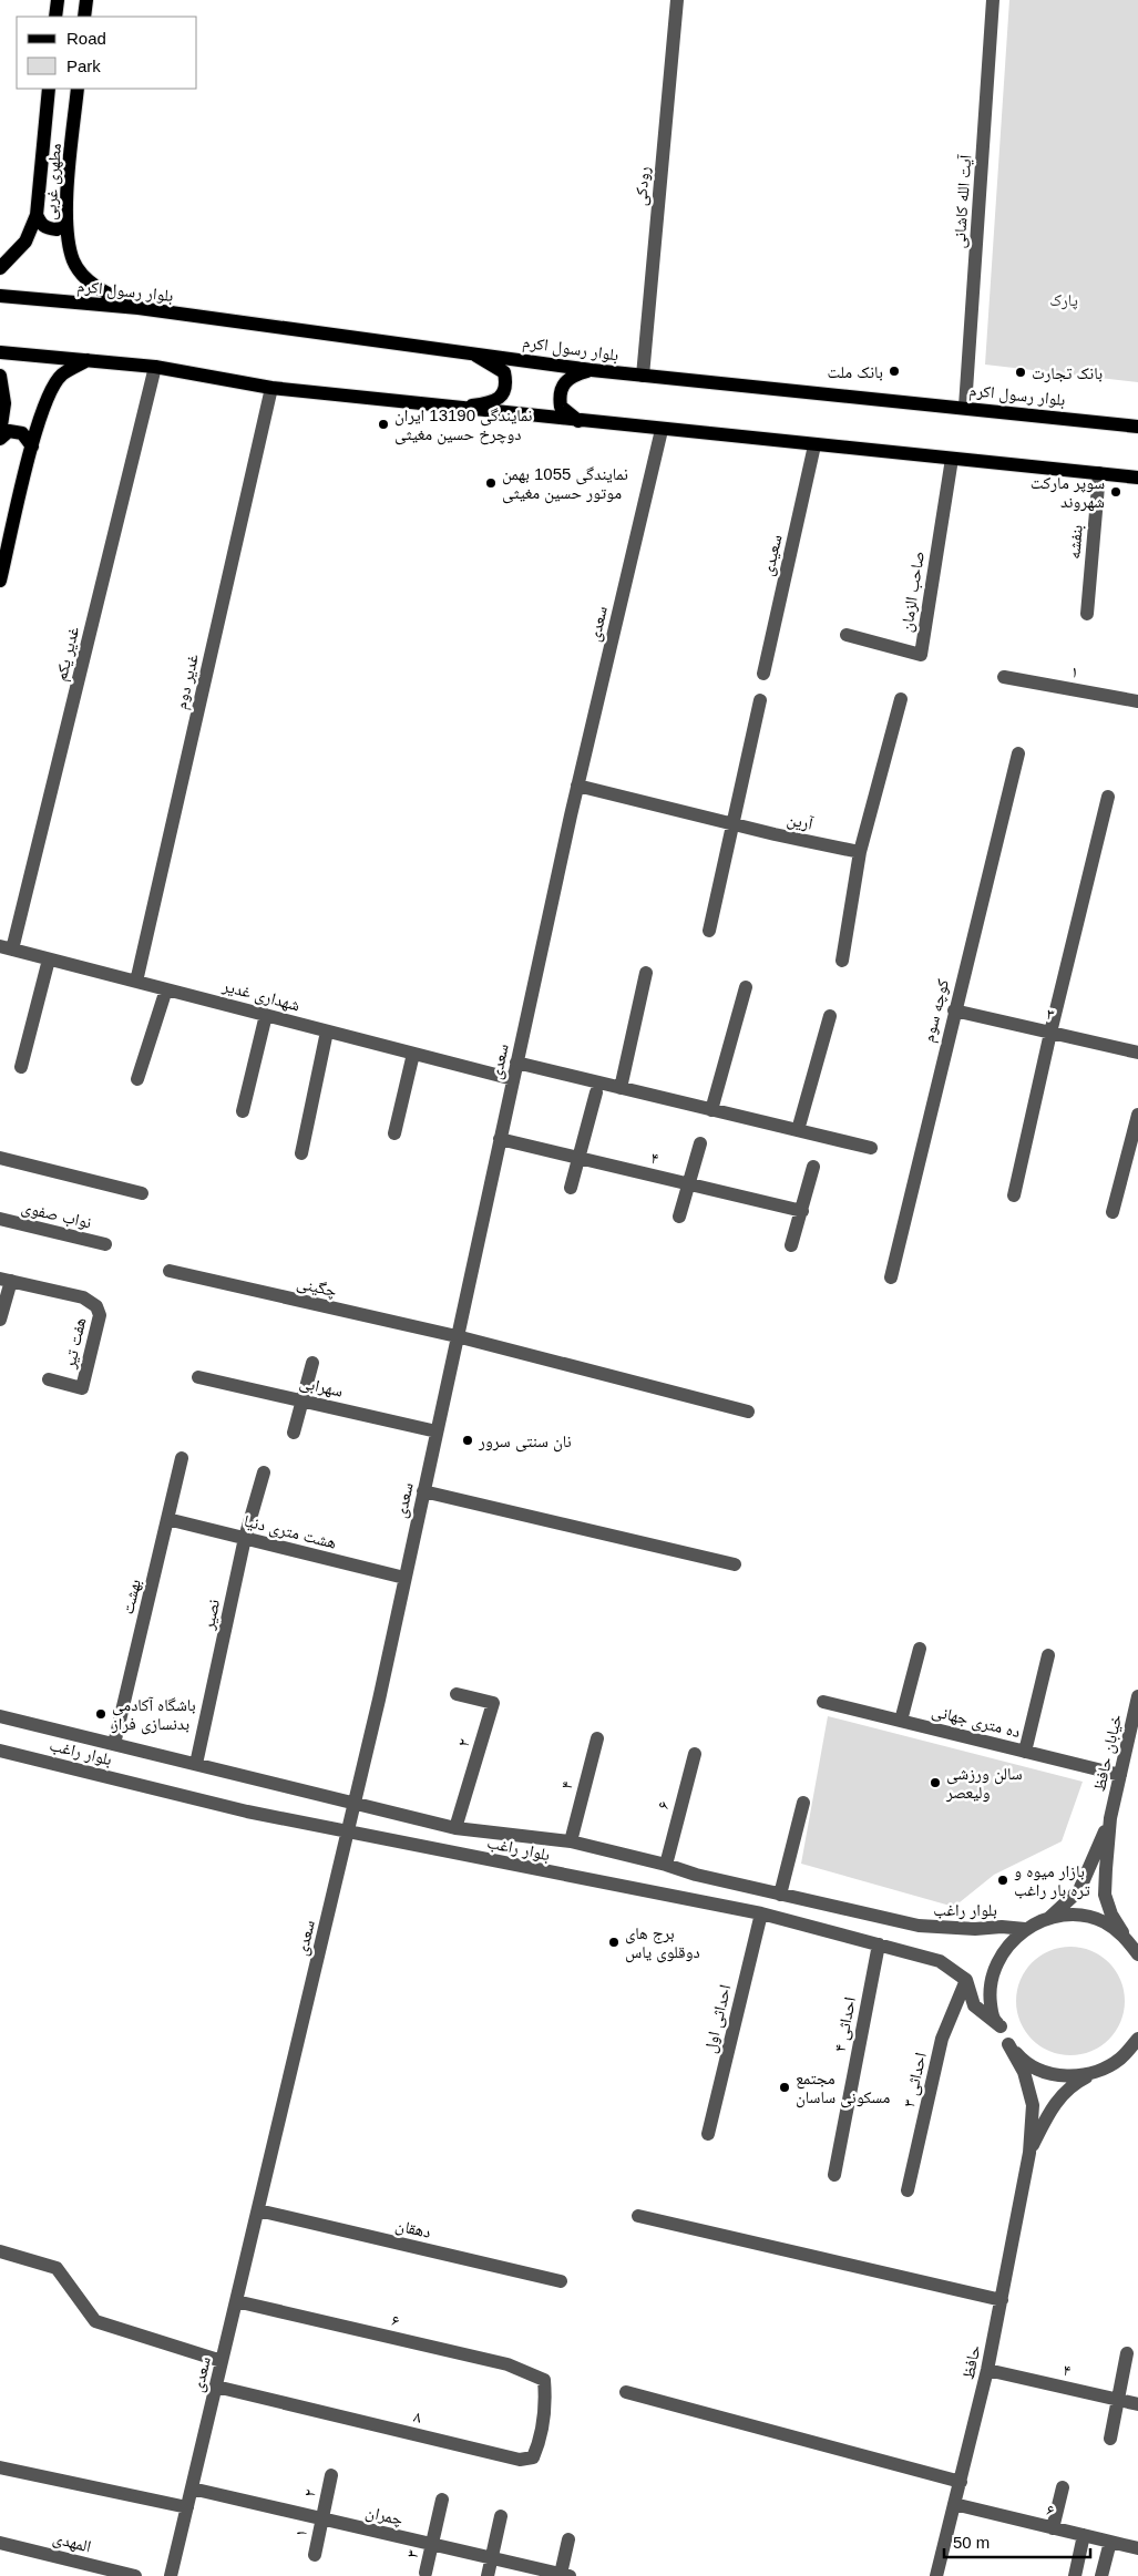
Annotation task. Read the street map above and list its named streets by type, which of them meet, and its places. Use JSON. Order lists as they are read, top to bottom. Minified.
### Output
{"streets":{"main road":["مطهری غربی","بلوار رسول اکرم"],"street":["رودکی","آیت الله کاشانی","بنفشه","سعیدی","صاحب الزمان","سعدی","غدیر یکم","۱","غدیر دوم","آرین","شهداری غدیر","کوچه سوم","۳","۴","نواب صفوی","چگینی","هفت تیر","سهرابی","هشت متری دنیا","بهشت","نصیر","ده متری جهانی","۲","بلوار راغب","خیابان حافظ","۶","احداثی اول","احداثی ۴","احداثی ۳","دهقان","حافظ","۸","چمران","المهدی"]},"crossings":[["مطهری غربی","بلوار رسول اکرم"],["رودکی","بلوار رسول اکرم"],["آیت الله کاشانی","بلوار رسول اکرم"],["سعدی","آرین"],["سعدی","شهداری غدیر"],["سعدی","۴"],["سعدی","چگینی"],["سعدی","سهرابی"],["سعدی","هشت متری دنیا"],["سعدی","بلوار راغب"],["سعدی","۶"],["سعدی","دهقان"],["سعدی","۸"],["سعدی","چمران"],["غدیر یکم","شهداری غدیر"],["۱","۲"],["۱","چمران"],["غدیر دوم","شهداری غدیر"],["کوچه سوم","۳"],["۳","چمران"],["۴","بلوار راغب"],["۴","حافظ"],["هشت متری دنیا","بهشت"],["هشت متری دنیا","نصیر"],["بهشت","بلوار راغب"],["نصیر","بلوار راغب"],["ده متری جهانی","خیابان حافظ"],["۲","بلوار راغب"],["۲","چمران"],["بلوار راغب","۶"],["بلوار راغب","احداثی اول"],["بلوار راغب","احداثی ۴"],["بلوار راغب","احداثی ۳"],["بلوار راغب","حافظ"],["۶","حافظ"],["۶","۸"]],"parks":["پارک"],"places":["بانک ملت","بانک تجارت","نمایندگی 13190 ایران دوچرخ حسین مغیثی","نمایندگی 1055 بهمن موتور حسین مغیثی","سوپر مارکت شهروند","نان سنتی سرور","باشگاه آکادمی بدنسازی فراز","سالن ورزشی ولیعصر","بازار میوه و تره بار راغب","برج های دوقلوی یاس","مجتمع مسکونی ساسان"],"legend":["Road","Park"],"scale_bar":"50 m"}
